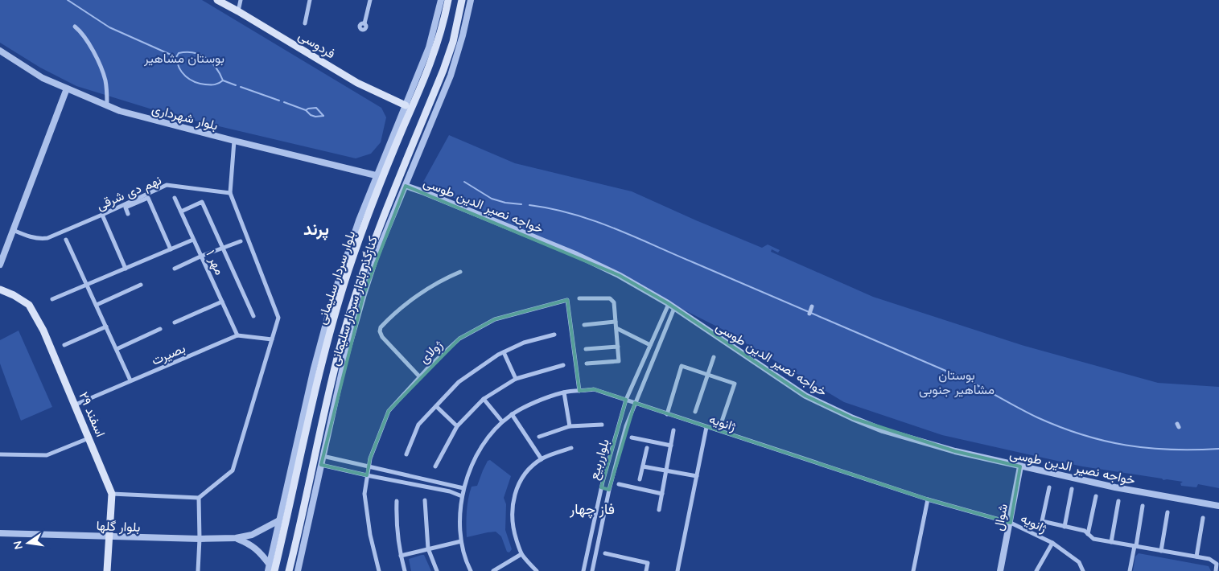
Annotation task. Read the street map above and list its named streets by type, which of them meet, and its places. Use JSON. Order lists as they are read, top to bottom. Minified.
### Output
{"streets":{"main road":["فردوسی","بلوار سردار سلیمانی","۲۹ اسفند"],"street":["بلوار شهرداری","نهم دی شرقی","خواجه نصیر الدین طوسی","مهر ۱","کنارگذر بلوار سردار سلیمانی","ژولای","بصیرت","ژانویه","بلوارربیع","شوال","بلوار گلها"]},"crossings":[["فردوسی","کنارگذر بلوار سردار سلیمانی"],["بلوار شهرداری","کنارگذر بلوار سردار سلیمانی"],["خواجه نصیر الدین طوسی","کنارگذر بلوار سردار سلیمانی"],["خواجه نصیر الدین طوسی","بلوارربیع"],["خواجه نصیر الدین طوسی","شوال"],["مهر ۱","بصیرت"],["کنارگذر بلوار سردار سلیمانی","بلوار گلها"],["ژولای","ژانویه"],["بصیرت","۲۹ اسفند"],["۲۹ اسفند","بلوار گلها"],["ژانویه","بلوارربیع"],["ژانویه","شوال"]],"districts":["پرند","فاز چهار"],"parks":["بوستان مشاهیر","بوستان مشاهیر جنوبی"],"north":"left"}
